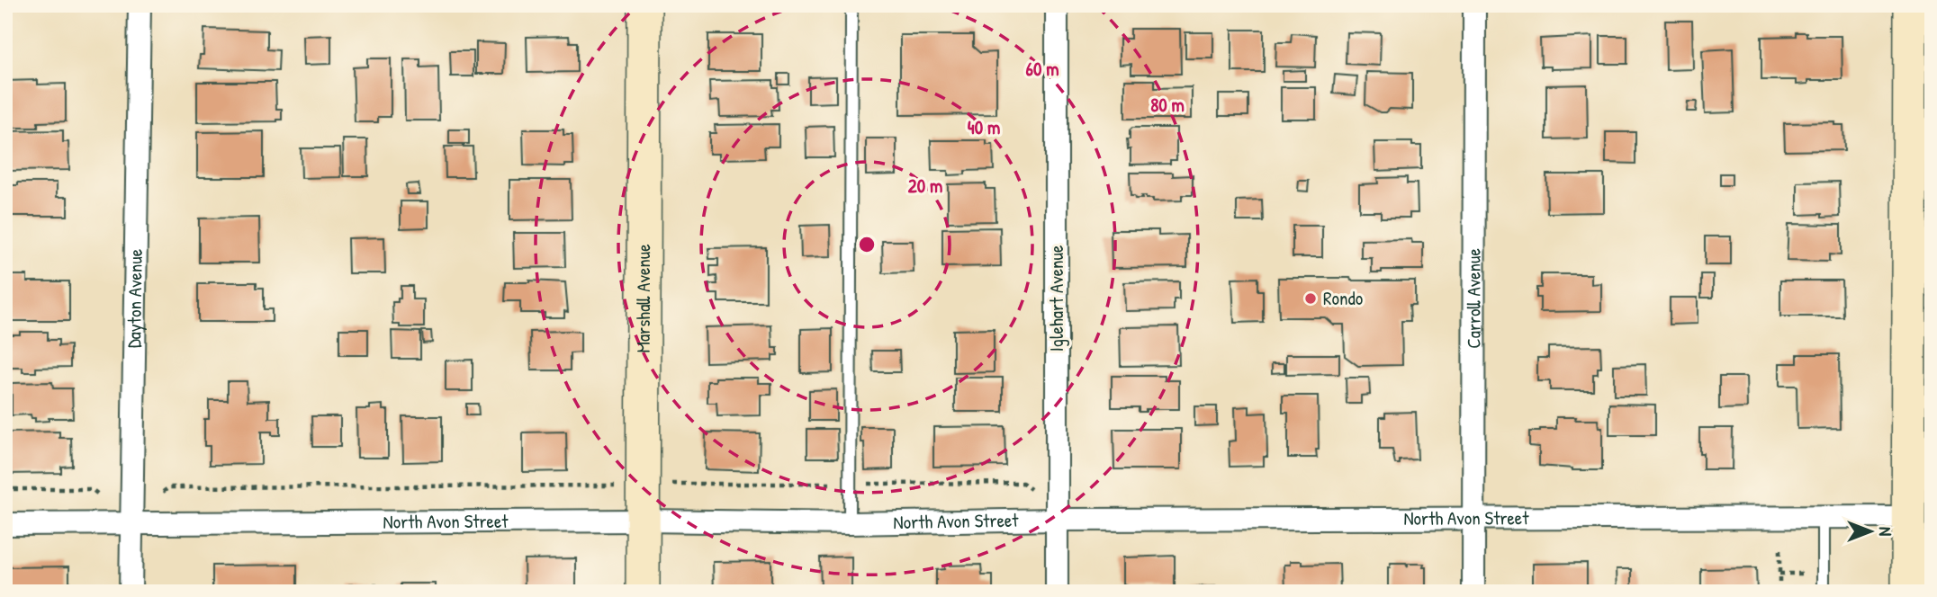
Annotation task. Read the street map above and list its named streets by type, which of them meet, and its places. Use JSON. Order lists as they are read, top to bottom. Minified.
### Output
{"streets":{"street":["Dayton Avenue","Marshall Avenue","Iglehart Avenue","Carroll Avenue","North Avon Street"]},"crossings":[["Dayton Avenue","North Avon Street"],["Marshall Avenue","North Avon Street"],["Iglehart Avenue","North Avon Street"],["Carroll Avenue","North Avon Street"]],"places":["Rondo"],"north":"right","rings":["60 m","80 m","40 m","20 m"]}
